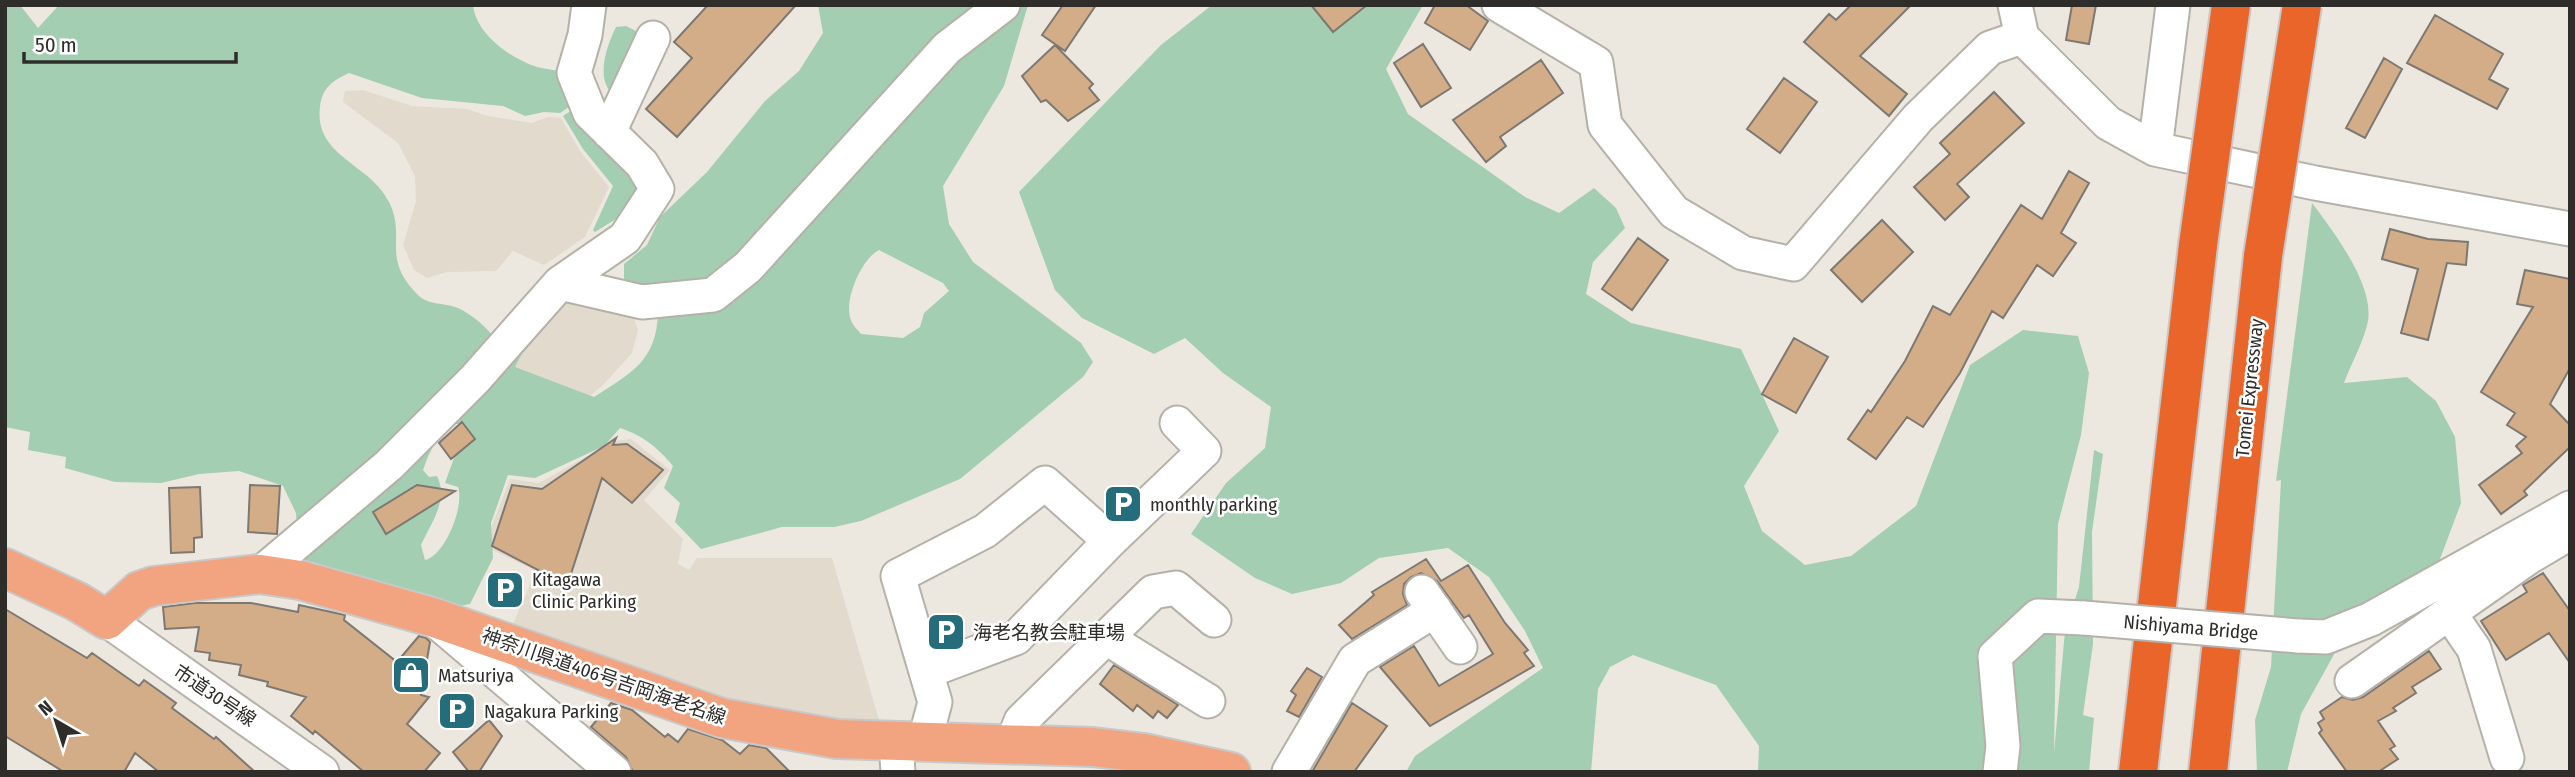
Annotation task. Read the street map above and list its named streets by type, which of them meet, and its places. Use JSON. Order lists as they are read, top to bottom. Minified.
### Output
{"streets":{"highway":["Tomei Expressway"],"main road":["神奈川県道406号吉岡海老名線"],"street":["Nishiyama Bridge","市道30号線"]},"crossings":[["神奈川県道406号吉岡海老名線","市道30号線"]],"places":{"parking":["monthly parking","Kitagawa Clinic Parking","海老名教会駐車場","Nagakura Parking"],"shop":["Matsuriya"]},"scale_bar":"50 m","north":"top left"}
